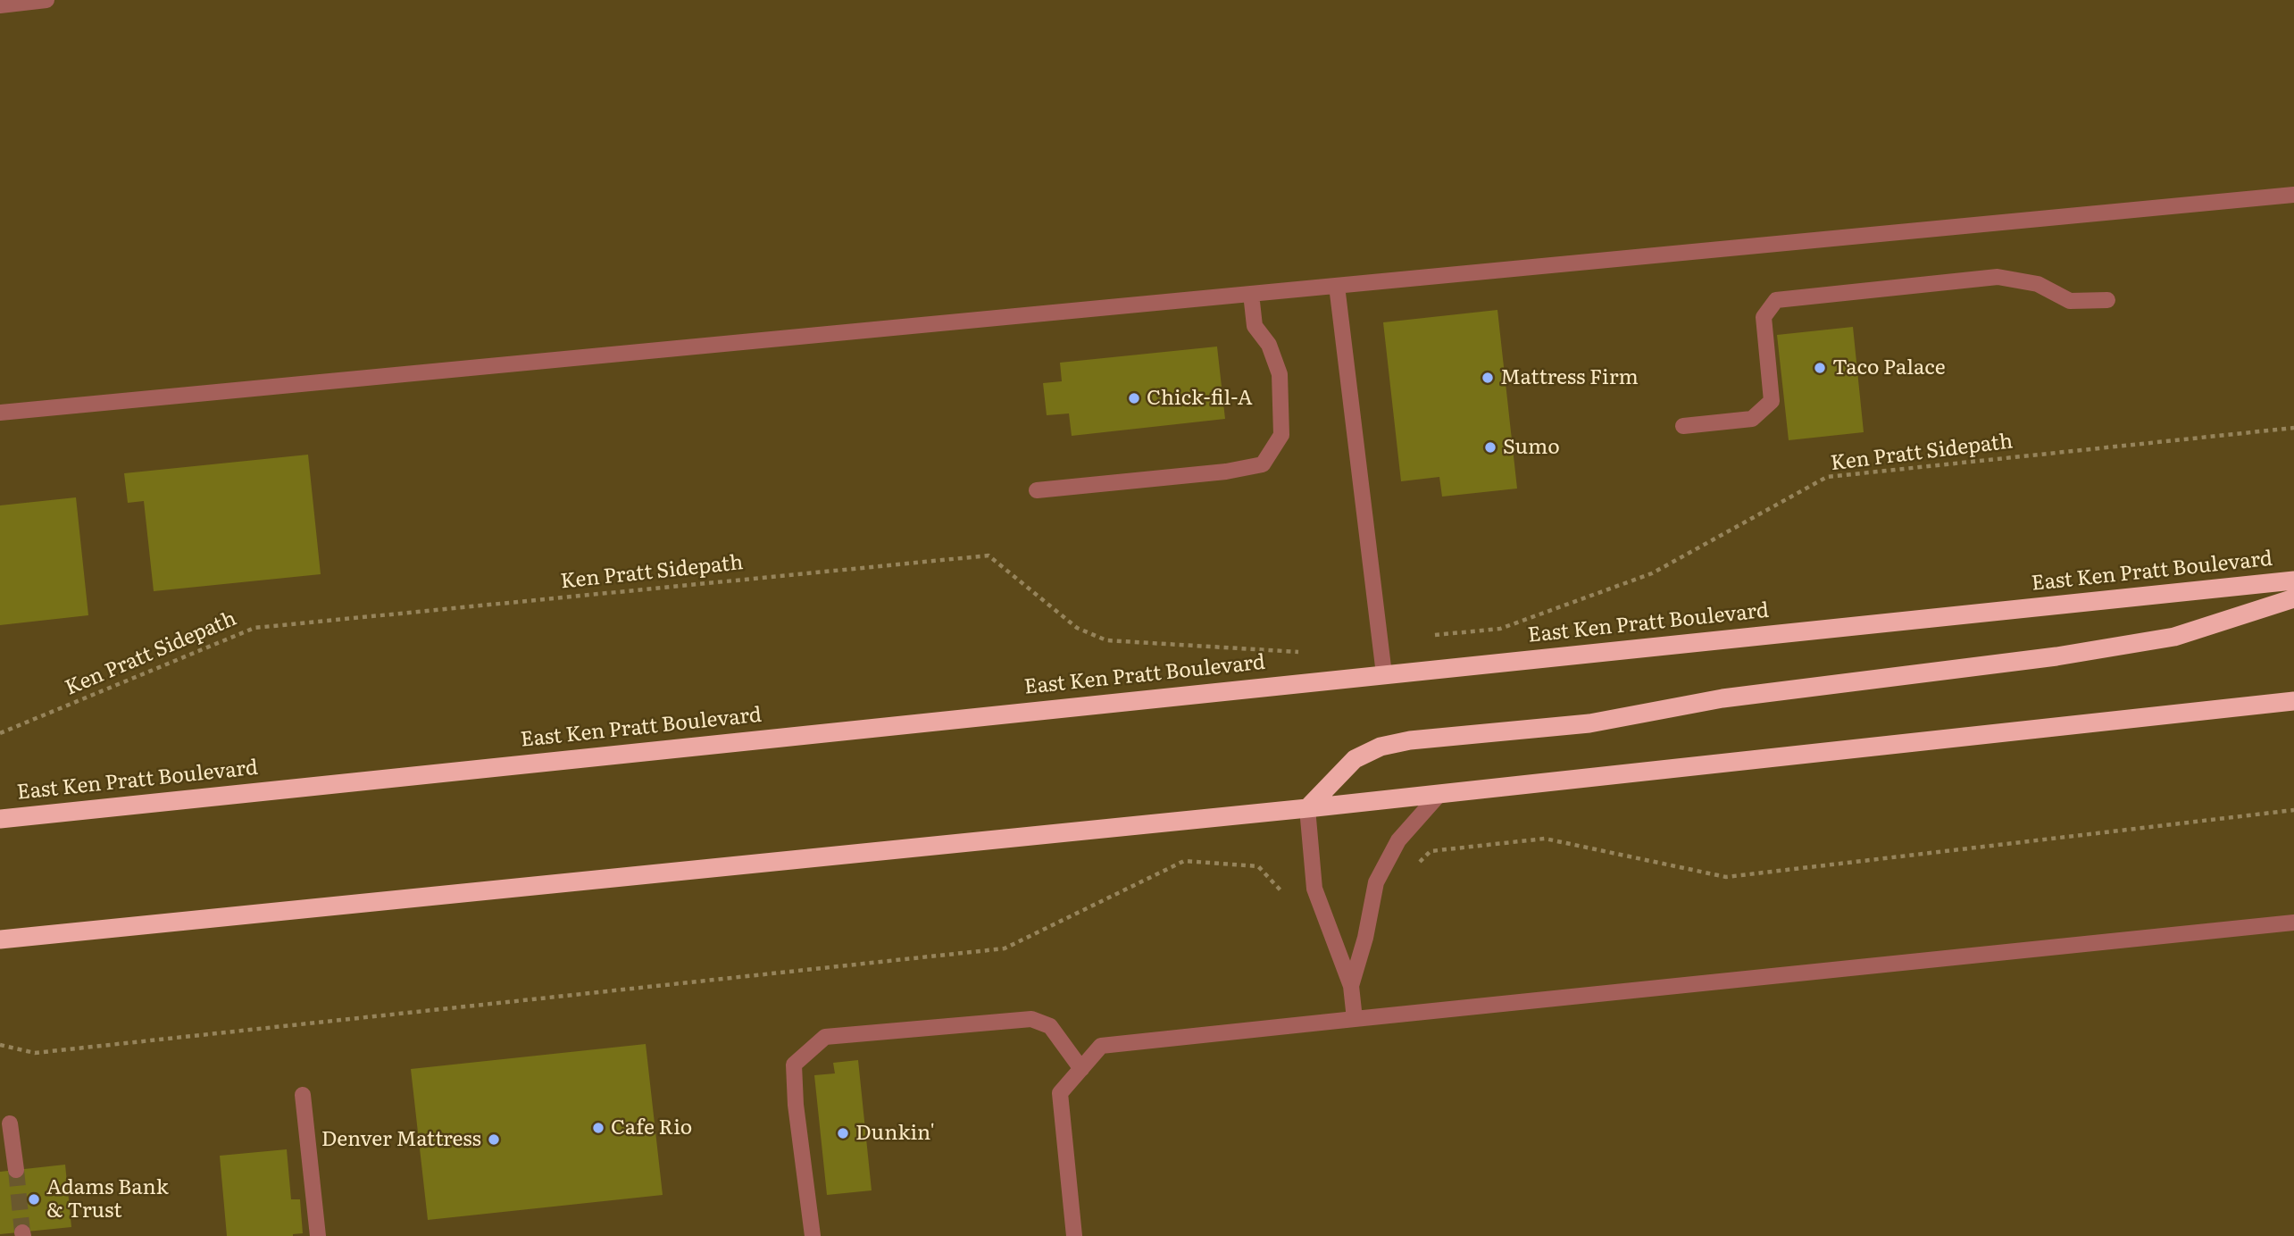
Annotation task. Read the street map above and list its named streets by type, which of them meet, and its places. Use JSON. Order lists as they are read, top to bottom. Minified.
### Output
{"streets":{"highway":["East Ken Pratt Boulevard"],"path":["Ken Pratt Sidepath"]},"places":["Taco Palace","Mattress Firm","Chick-fil-A","Sumo","Cafe Rio","Dunkin'","Denver Mattress","Adams Bank & Trust"]}
